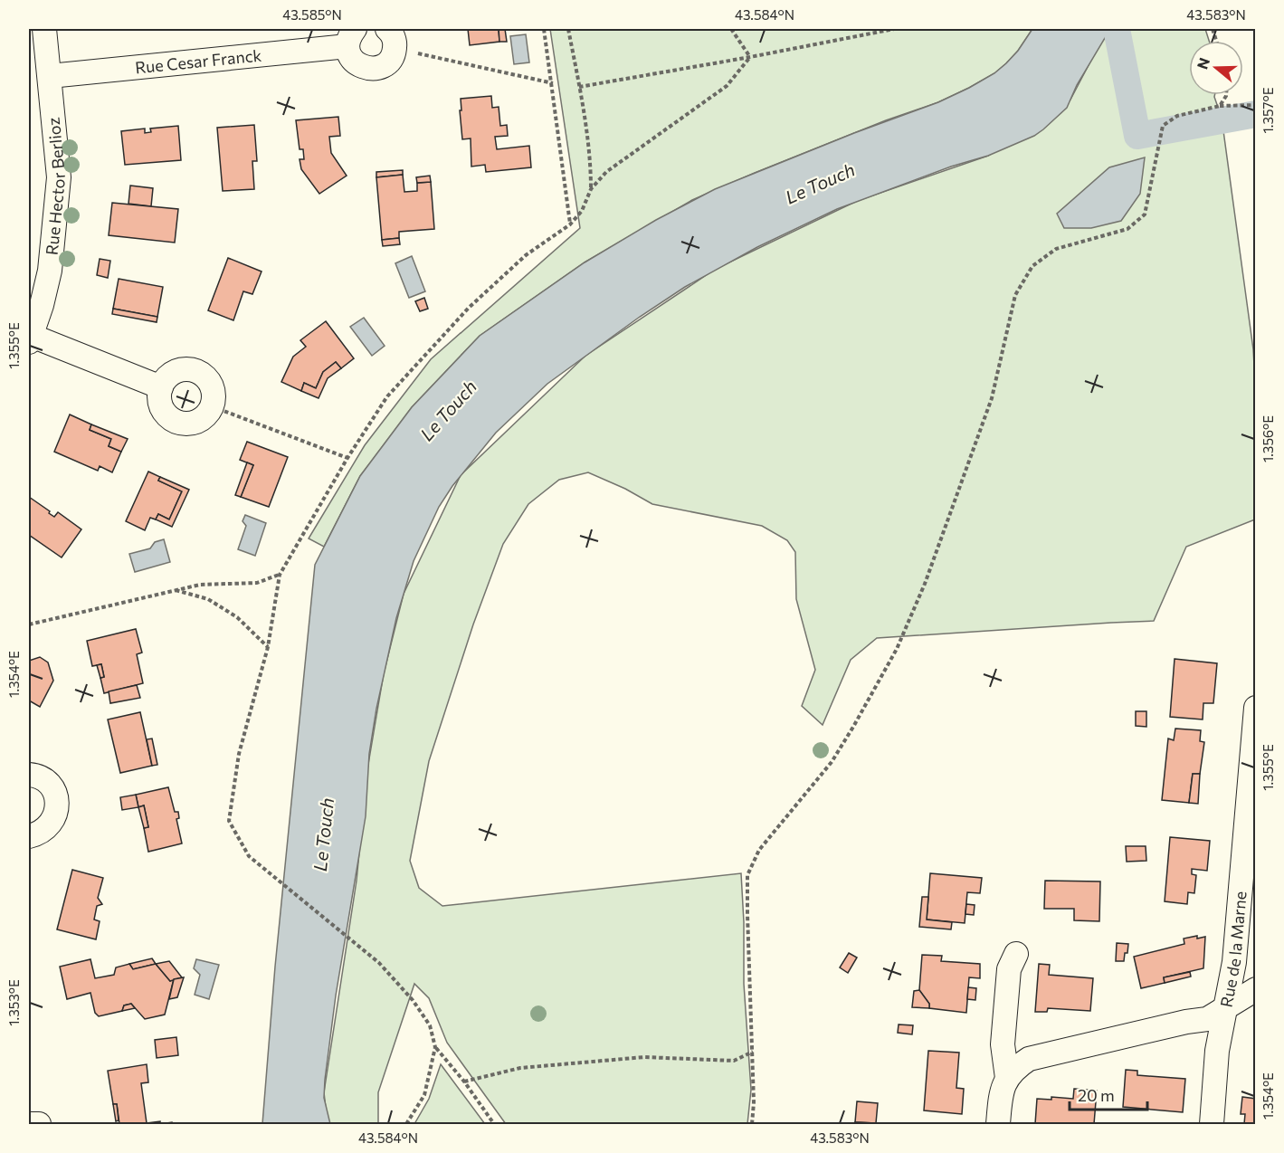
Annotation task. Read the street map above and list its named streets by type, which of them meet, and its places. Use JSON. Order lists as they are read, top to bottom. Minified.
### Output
{"streets":{"street":["Rue Cesar Franck","Rue Hector Berlioz","Rue de la Marne"]},"crossings":[["Rue Cesar Franck","Rue Hector Berlioz"]],"water":["Le Touch"],"scale_bar":"20 m","north":"left","coordinates":["43.585°N","43.584°N","43.583°N","1.357°E","1.355°E","1.356°E","1.354°E","1.353°E"]}
